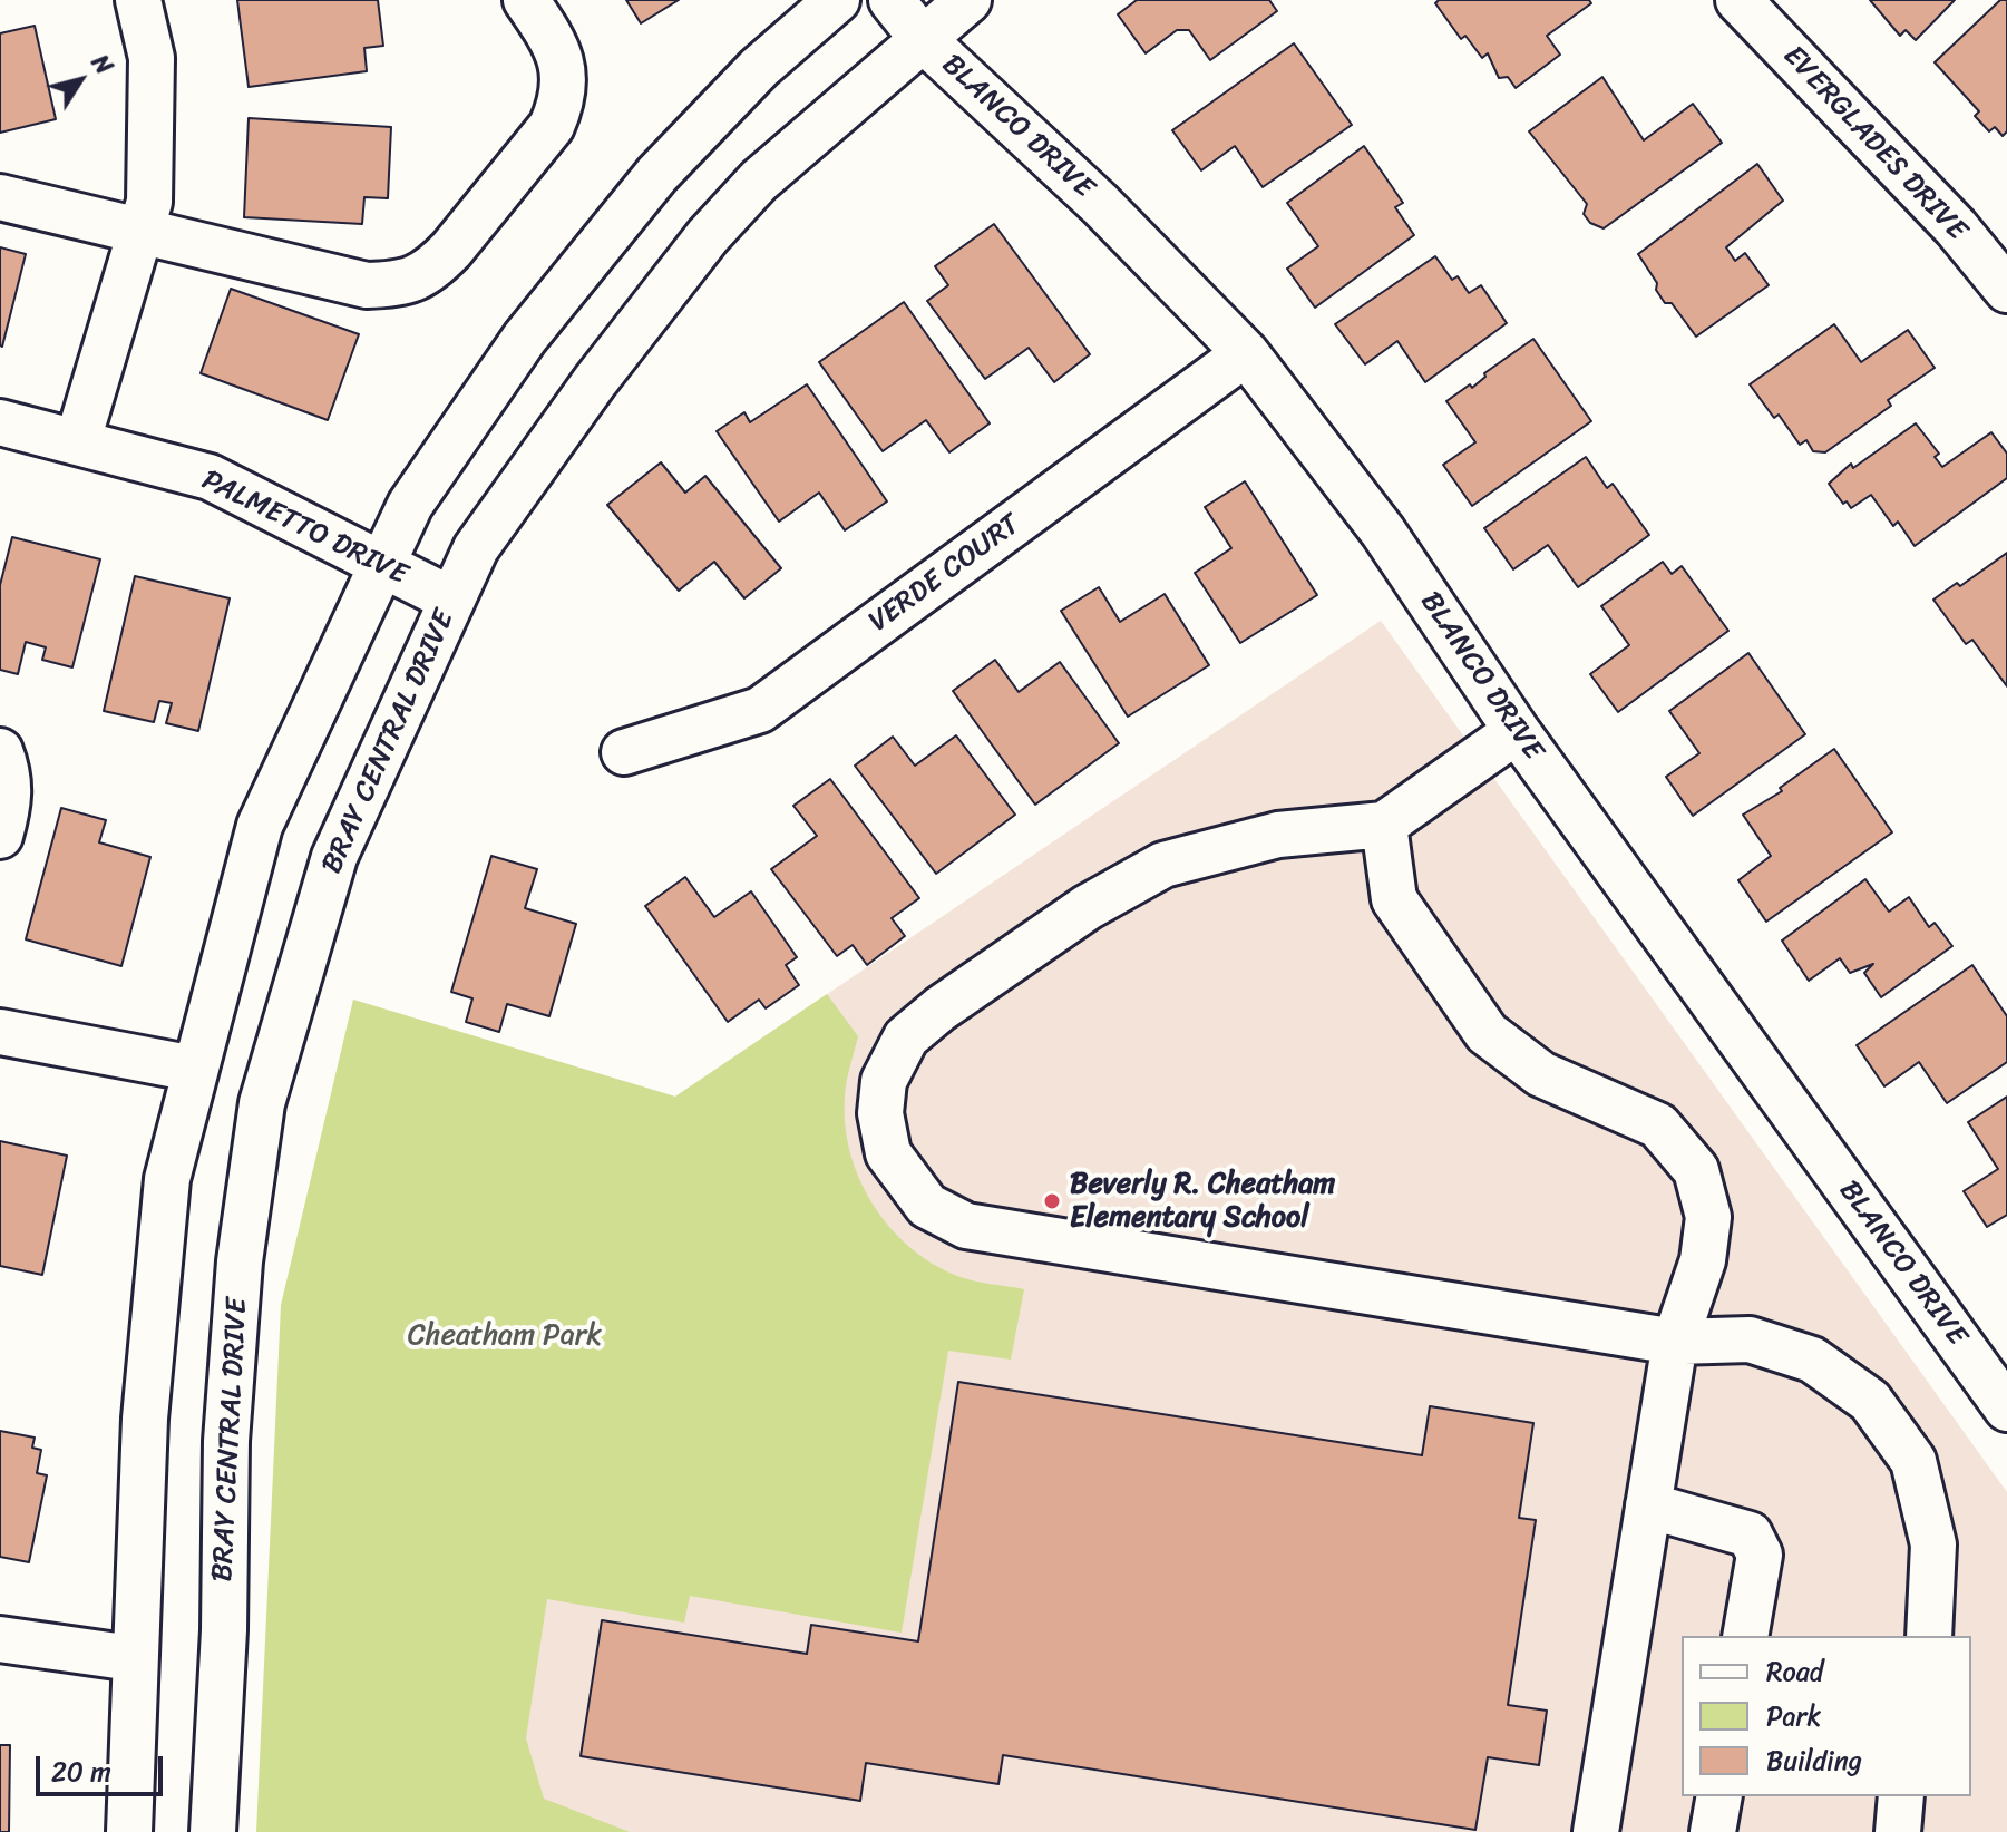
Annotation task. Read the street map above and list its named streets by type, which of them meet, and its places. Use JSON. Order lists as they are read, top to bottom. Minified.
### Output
{"streets":{"street":["BLANCO DRIVE","EVERGLADES DRIVE","PALMETTO DRIVE","VERDE COURT","BRAY CENTRAL DRIVE"]},"crossings":[["BLANCO DRIVE","VERDE COURT"],["BLANCO DRIVE","BRAY CENTRAL DRIVE"],["PALMETTO DRIVE","BRAY CENTRAL DRIVE"]],"parks":["Cheatham Park"],"places":["Beverly R. Cheatham Elementary School"],"legend":["Road","Park","Building"],"scale_bar":"20 m","north":"top right"}
